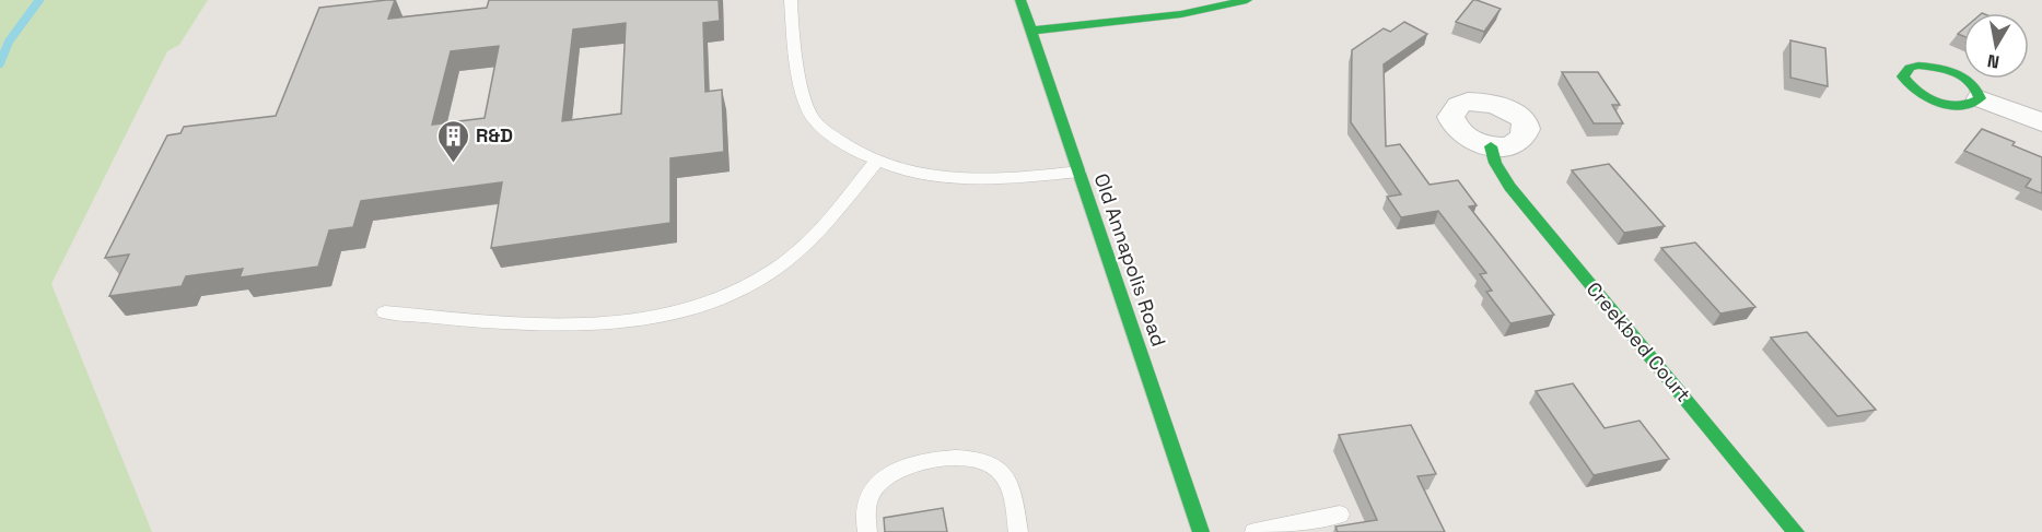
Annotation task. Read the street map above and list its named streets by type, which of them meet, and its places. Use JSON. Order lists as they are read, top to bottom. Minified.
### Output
{"streets":{"main road":["Old Annapolis Road","Creekbed Court"]},"places":{"building":["R&D"]},"north":"bottom"}
